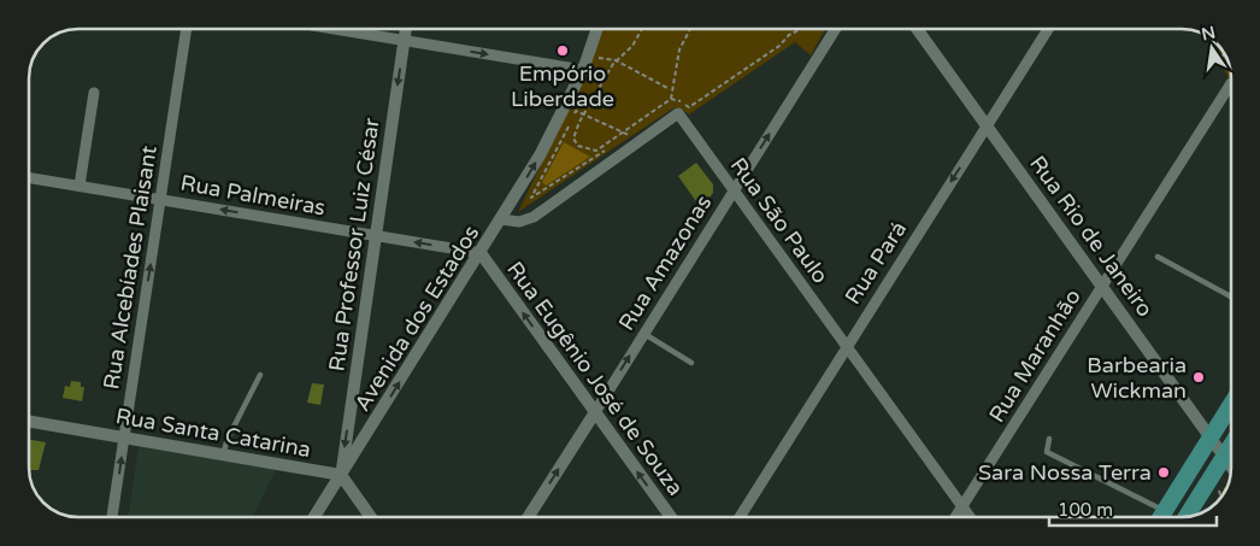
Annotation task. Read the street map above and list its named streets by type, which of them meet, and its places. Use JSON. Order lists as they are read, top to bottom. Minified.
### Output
{"streets":{"street":["Rua Palmeiras","Rua São Paulo","Rua Rio de Janeiro","Rua Professor Luiz César","Rua Amazonas","Rua Pará","Rua Alcebíades Plaisant","Avenida dos Estados","Rua Maranhão","Rua Eugênio José de Souza","Rua Santa Catarina"]},"crossings":[["Rua Palmeiras","Rua Professor Luiz César"],["Rua Palmeiras","Rua Alcebíades Plaisant"],["Rua Palmeiras","Avenida dos Estados"],["Rua Palmeiras","Rua Eugênio José de Souza"],["Rua São Paulo","Rua Amazonas"],["Rua São Paulo","Rua Pará"],["Rua São Paulo","Avenida dos Estados"],["Rua São Paulo","Rua Maranhão"],["Rua Rio de Janeiro","Rua Pará"],["Rua Rio de Janeiro","Rua Maranhão"],["Rua Professor Luiz César","Avenida dos Estados"],["Rua Professor Luiz César","Rua Santa Catarina"],["Rua Amazonas","Rua Eugênio José de Souza"],["Rua Alcebíades Plaisant","Rua Santa Catarina"],["Avenida dos Estados","Rua Eugênio José de Souza"],["Avenida dos Estados","Rua Santa Catarina"]],"one_way":["Rua Palmeiras","Rua Professor Luiz César","Rua Amazonas","Rua Pará","Rua Alcebíades Plaisant","Avenida dos Estados","Rua Eugênio José de Souza"],"places":["Empório Liberdade","Barbearia Wickman","Sara Nossa Terra"],"scale_bar":"100 m","north":"top"}
